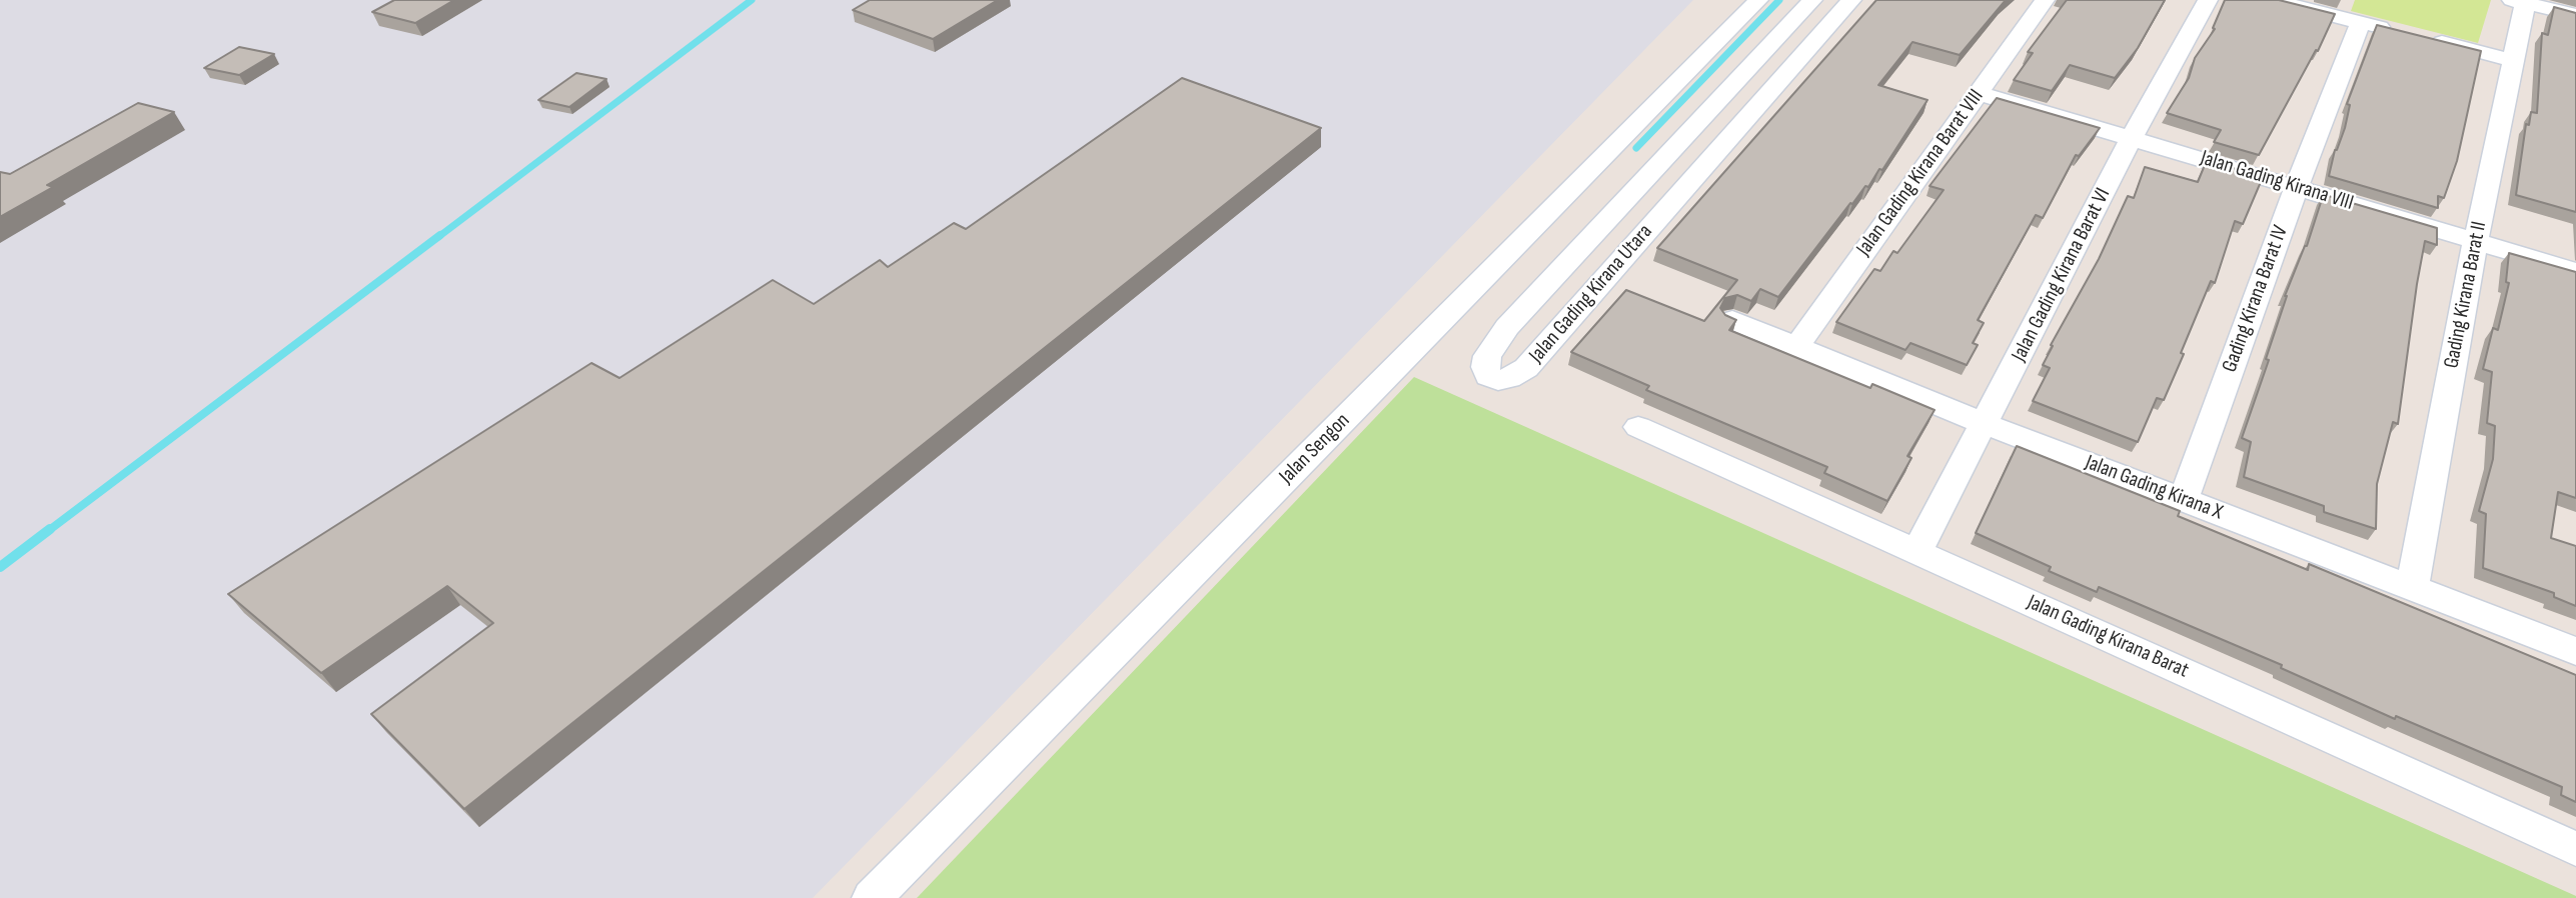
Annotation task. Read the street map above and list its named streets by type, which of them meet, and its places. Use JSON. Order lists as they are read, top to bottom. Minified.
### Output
{"streets":{"street":["Jalan Gading Kirana Barat VIII","Jalan Gading Kirana VIII","Jalan Gading Kirana Barat VI","Jalan Gading Kirana Utara","Gading Kirana Barat II","Gading Kirana Barat IV","Jalan Sengon","Jalan Gading Kirana X","Jalan Gading Kirana Barat"]},"crossings":[["Jalan Gading Kirana Barat VIII","Jalan Gading Kirana VIII"],["Jalan Gading Kirana Barat VIII","Jalan Gading Kirana X"],["Jalan Gading Kirana VIII","Jalan Gading Kirana Barat VI"],["Jalan Gading Kirana VIII","Gading Kirana Barat II"],["Jalan Gading Kirana VIII","Gading Kirana Barat IV"],["Jalan Gading Kirana Barat VI","Jalan Gading Kirana X"],["Jalan Gading Kirana Barat VI","Jalan Gading Kirana Barat"],["Gading Kirana Barat II","Jalan Gading Kirana X"],["Gading Kirana Barat IV","Jalan Gading Kirana X"]]}
